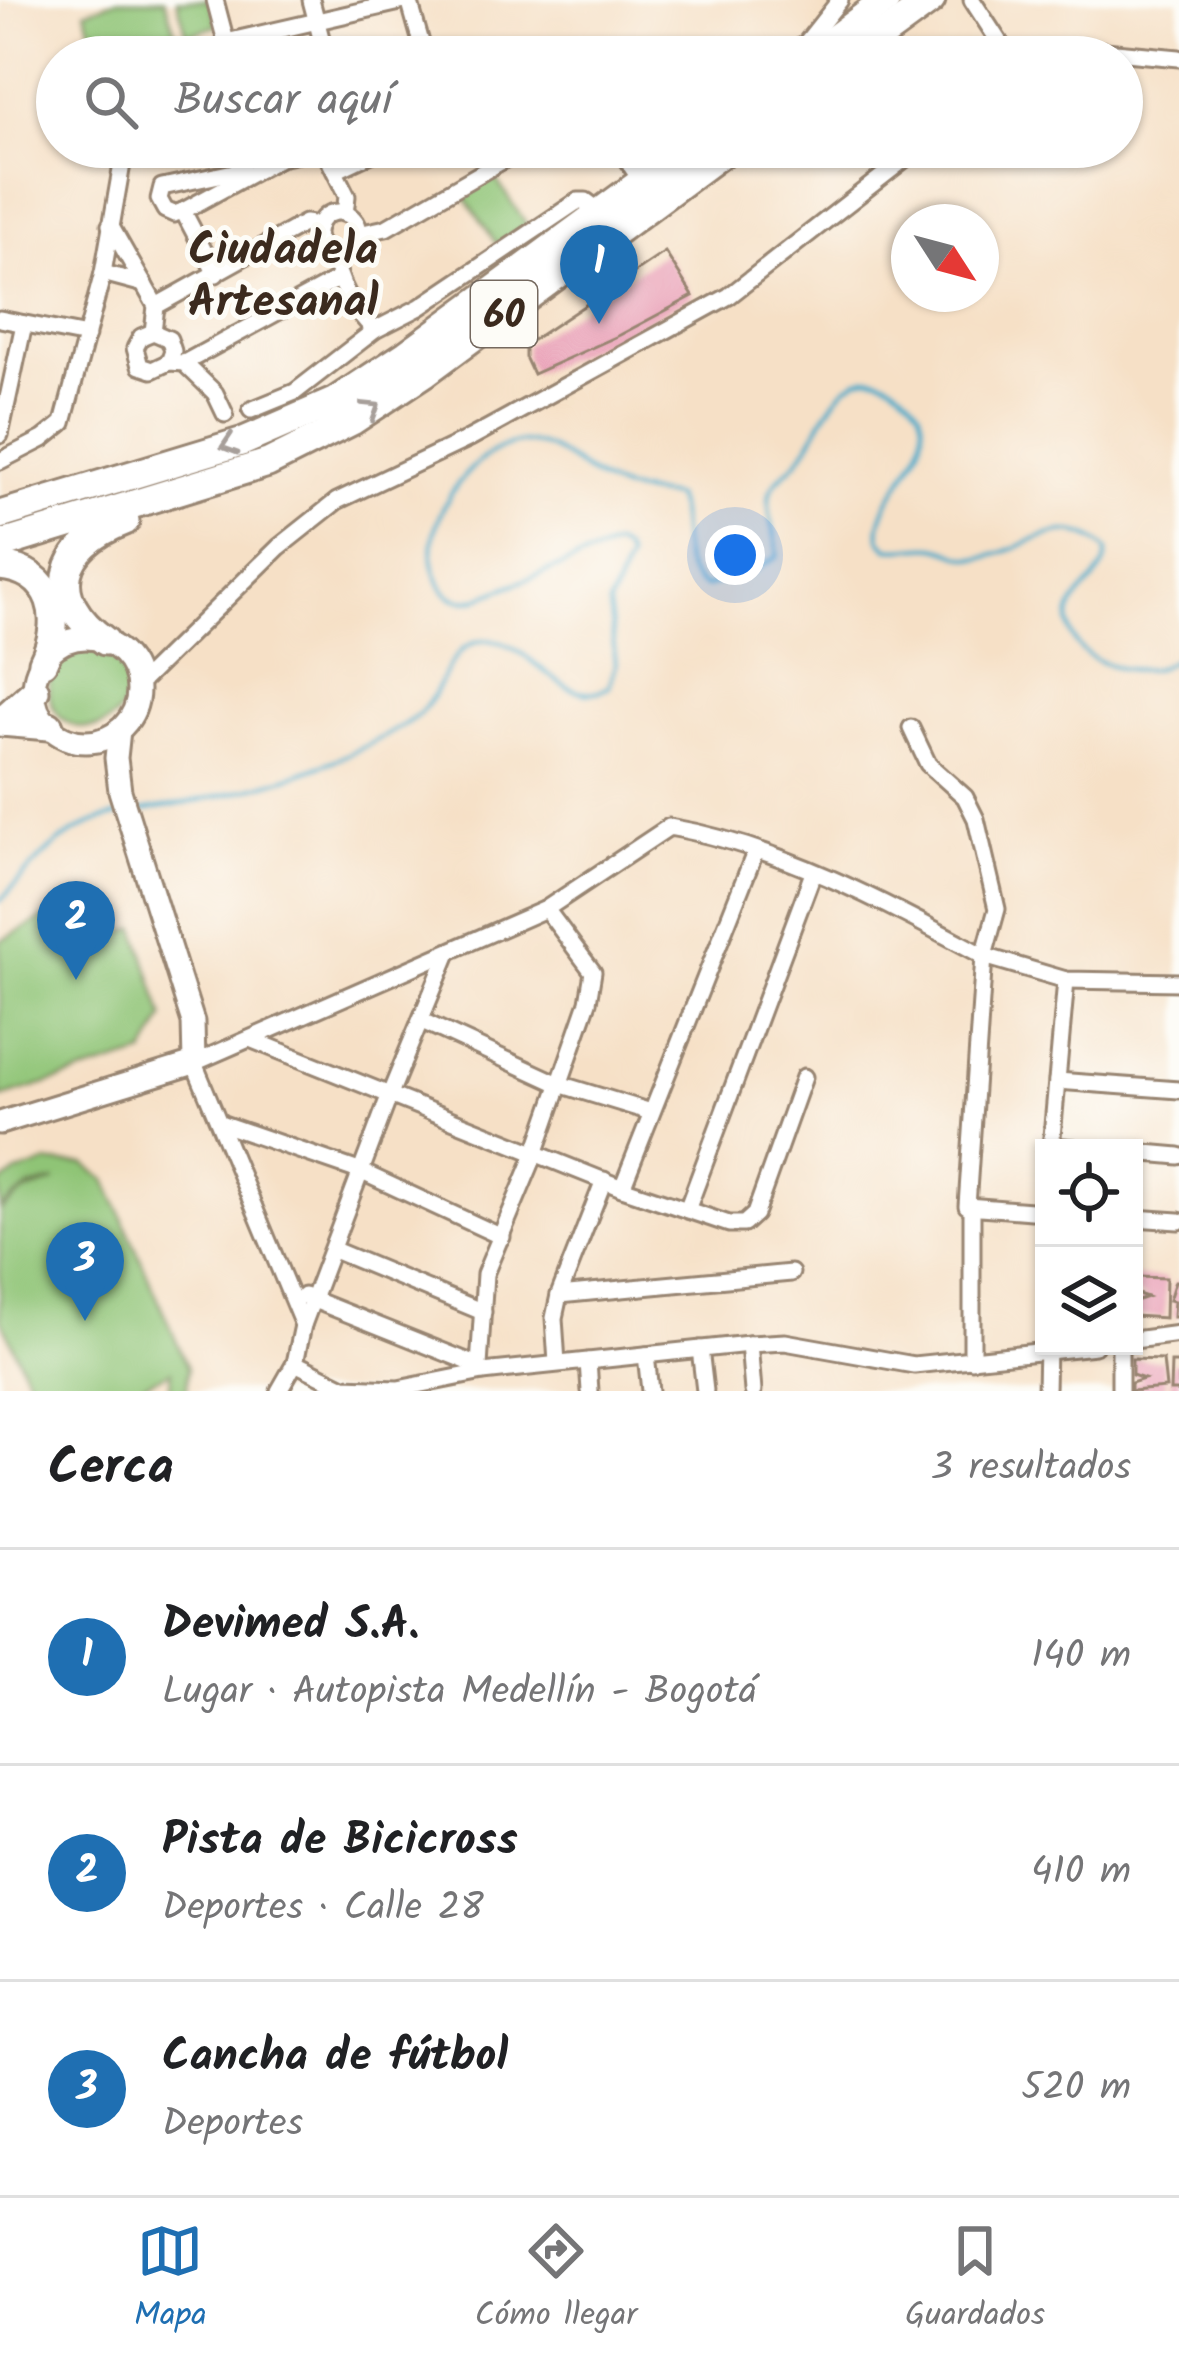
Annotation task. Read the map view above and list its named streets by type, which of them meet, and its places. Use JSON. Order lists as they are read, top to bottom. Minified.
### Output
{"streets":{"highway":["60"]},"districts":["Ciudadela Artesanal"],"north":"bottom right","page":{"search":"Buscar aquí","pins":["1","2","3"],"heading":["Cerca","3 resultados"],"list":[{"mark":"1","name":"Devimed S.A.","note":"Lugar · Autopista Medellín - Bogotá","value":"140 m"},{"mark":"2","name":"Pista de Bicicross","note":"Deportes · Calle 28","value":"410 m"},{"mark":"3","name":"Cancha de fútbol","note":"Deportes","value":"520 m"}],"nav":["Mapa","Cómo llegar","Guardados"]}}
